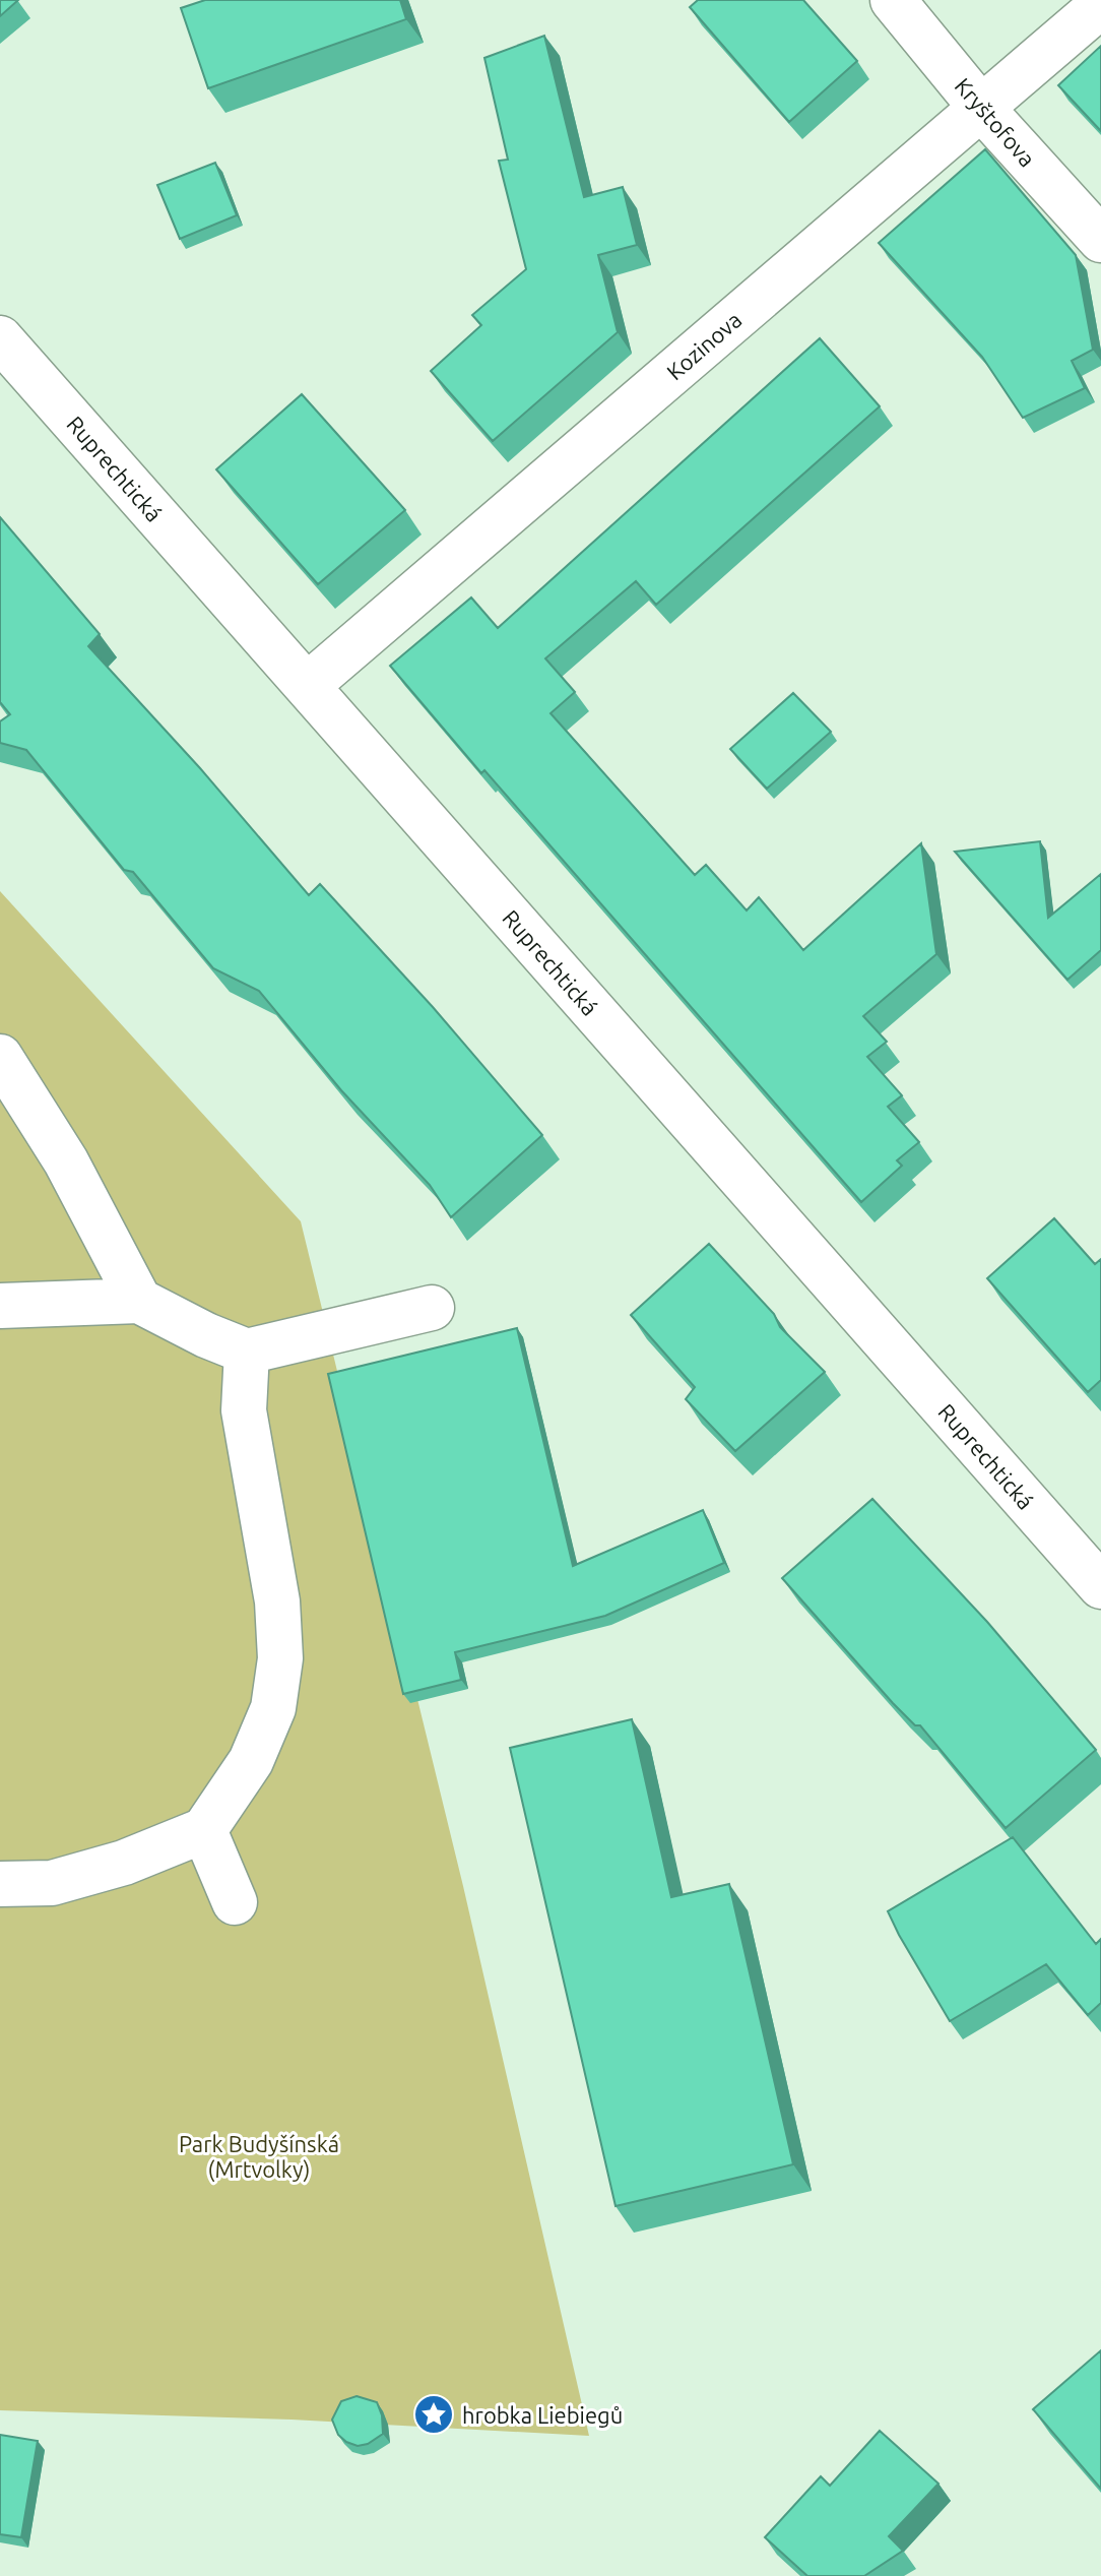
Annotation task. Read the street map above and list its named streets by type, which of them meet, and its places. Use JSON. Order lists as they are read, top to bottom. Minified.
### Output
{"streets":{"street":["Kryštofova","Kozinova","Ruprechtická"]},"crossings":[["Kryštofova","Kozinova"],["Kozinova","Ruprechtická"]],"parks":["Park Budyšínská (Mrtvolky)"],"places":{"place":["hrobka Liebiegů"]}}
